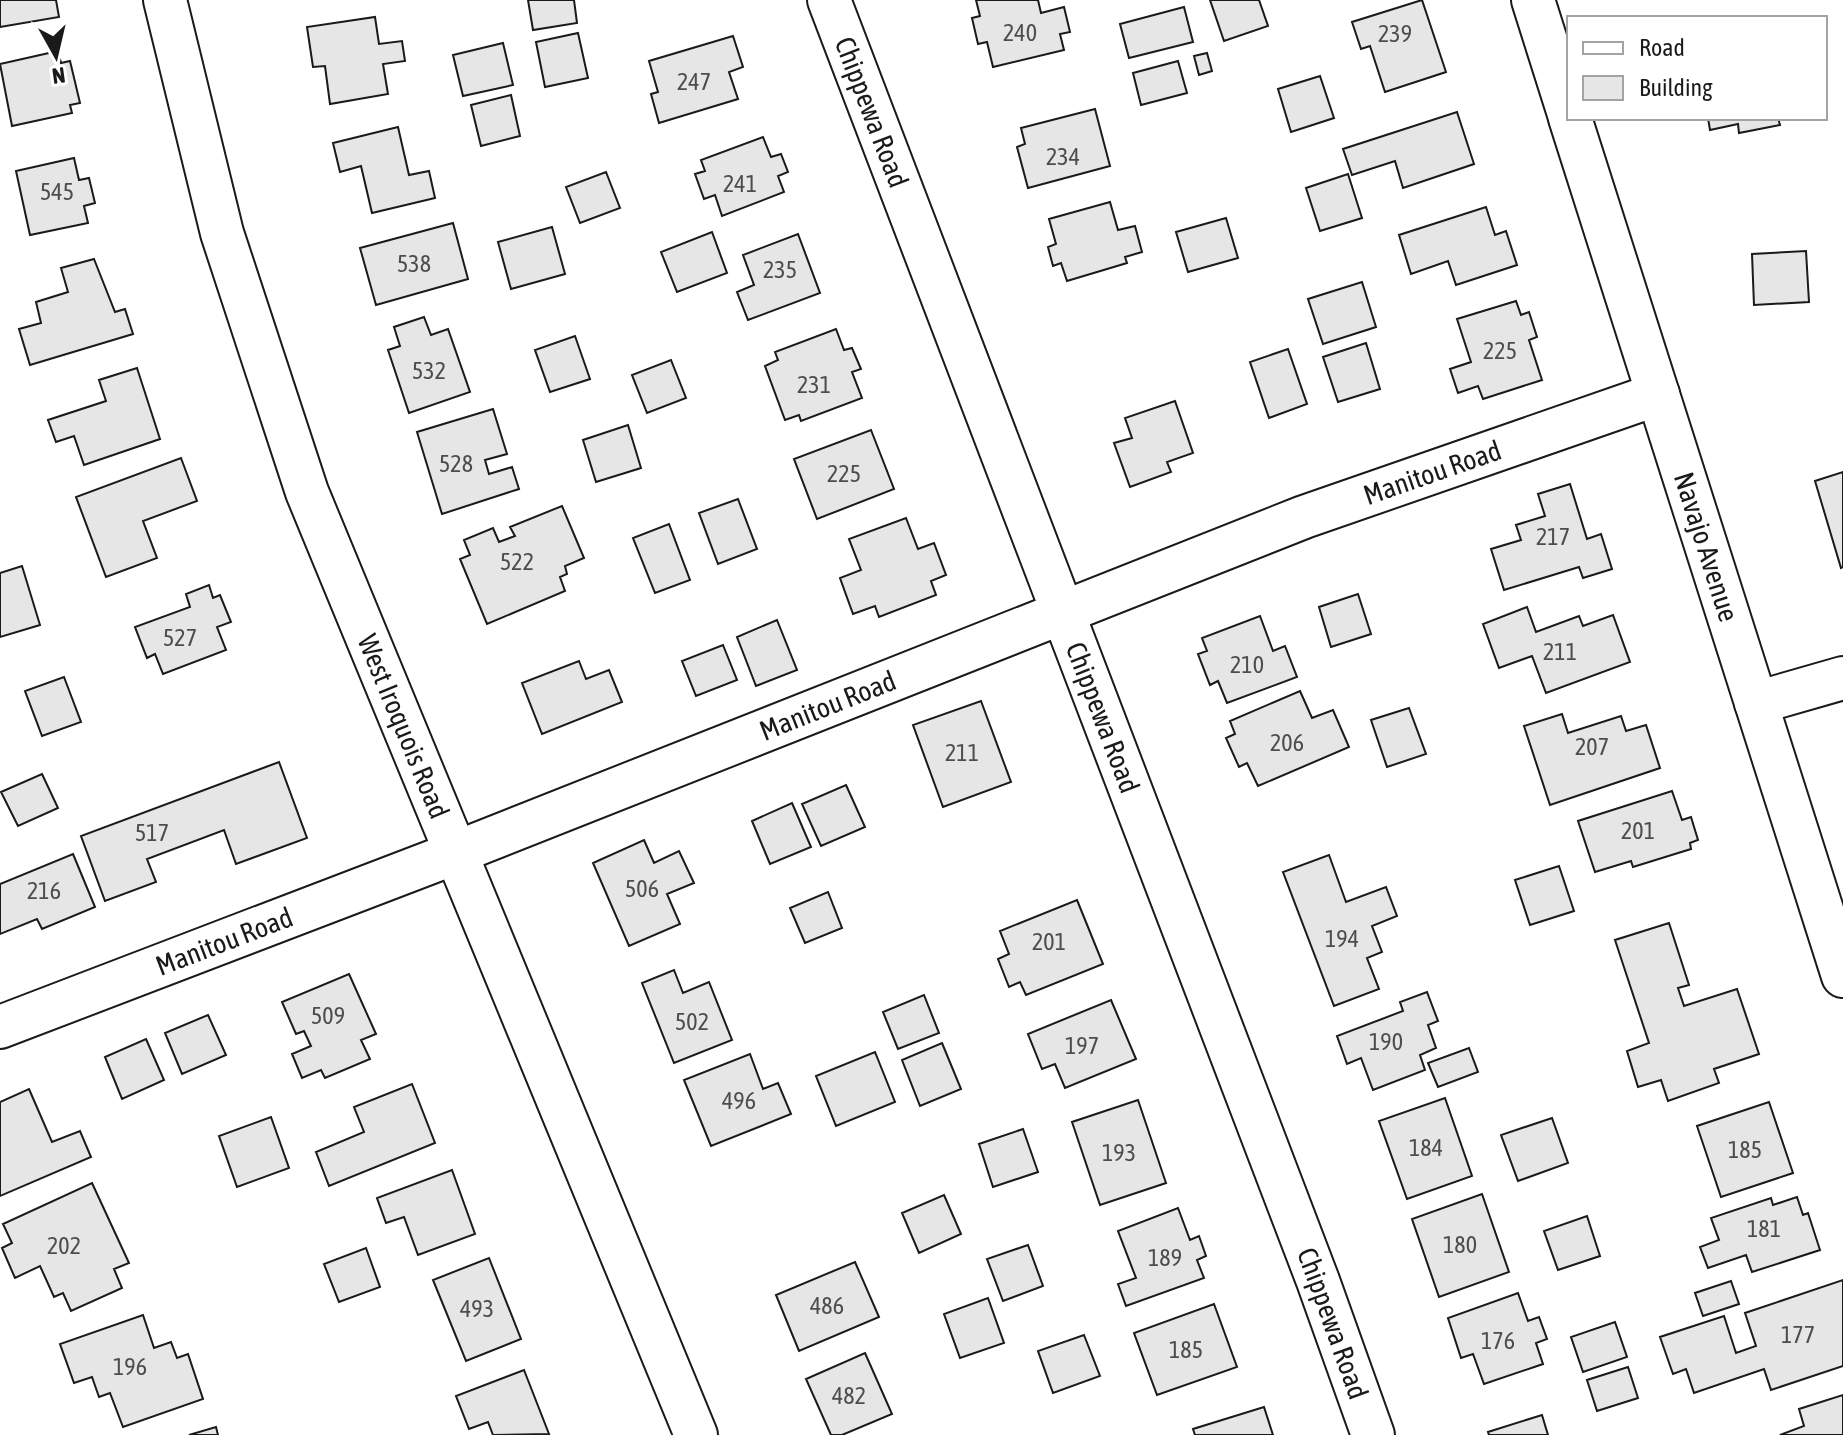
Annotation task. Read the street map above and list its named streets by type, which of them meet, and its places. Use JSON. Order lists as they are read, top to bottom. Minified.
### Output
{"streets":{"street":["Chippewa Road","Manitou Road","Navajo Avenue","West Iroquois Road"]},"crossings":[["Chippewa Road","Manitou Road"],["Manitou Road","Navajo Avenue"],["Manitou Road","West Iroquois Road"]],"house_numbers":["240","239","247","234","241","545","538","235","225","532","231","528","225","217","522","527","211","210","206","207","211","201","517","506","216","194","201","509","502","190","197","496","184","185","193","181","180","202","189","486","493","177","176","185","196","482"],"legend":["Road","Building"],"north":"bottom"}
